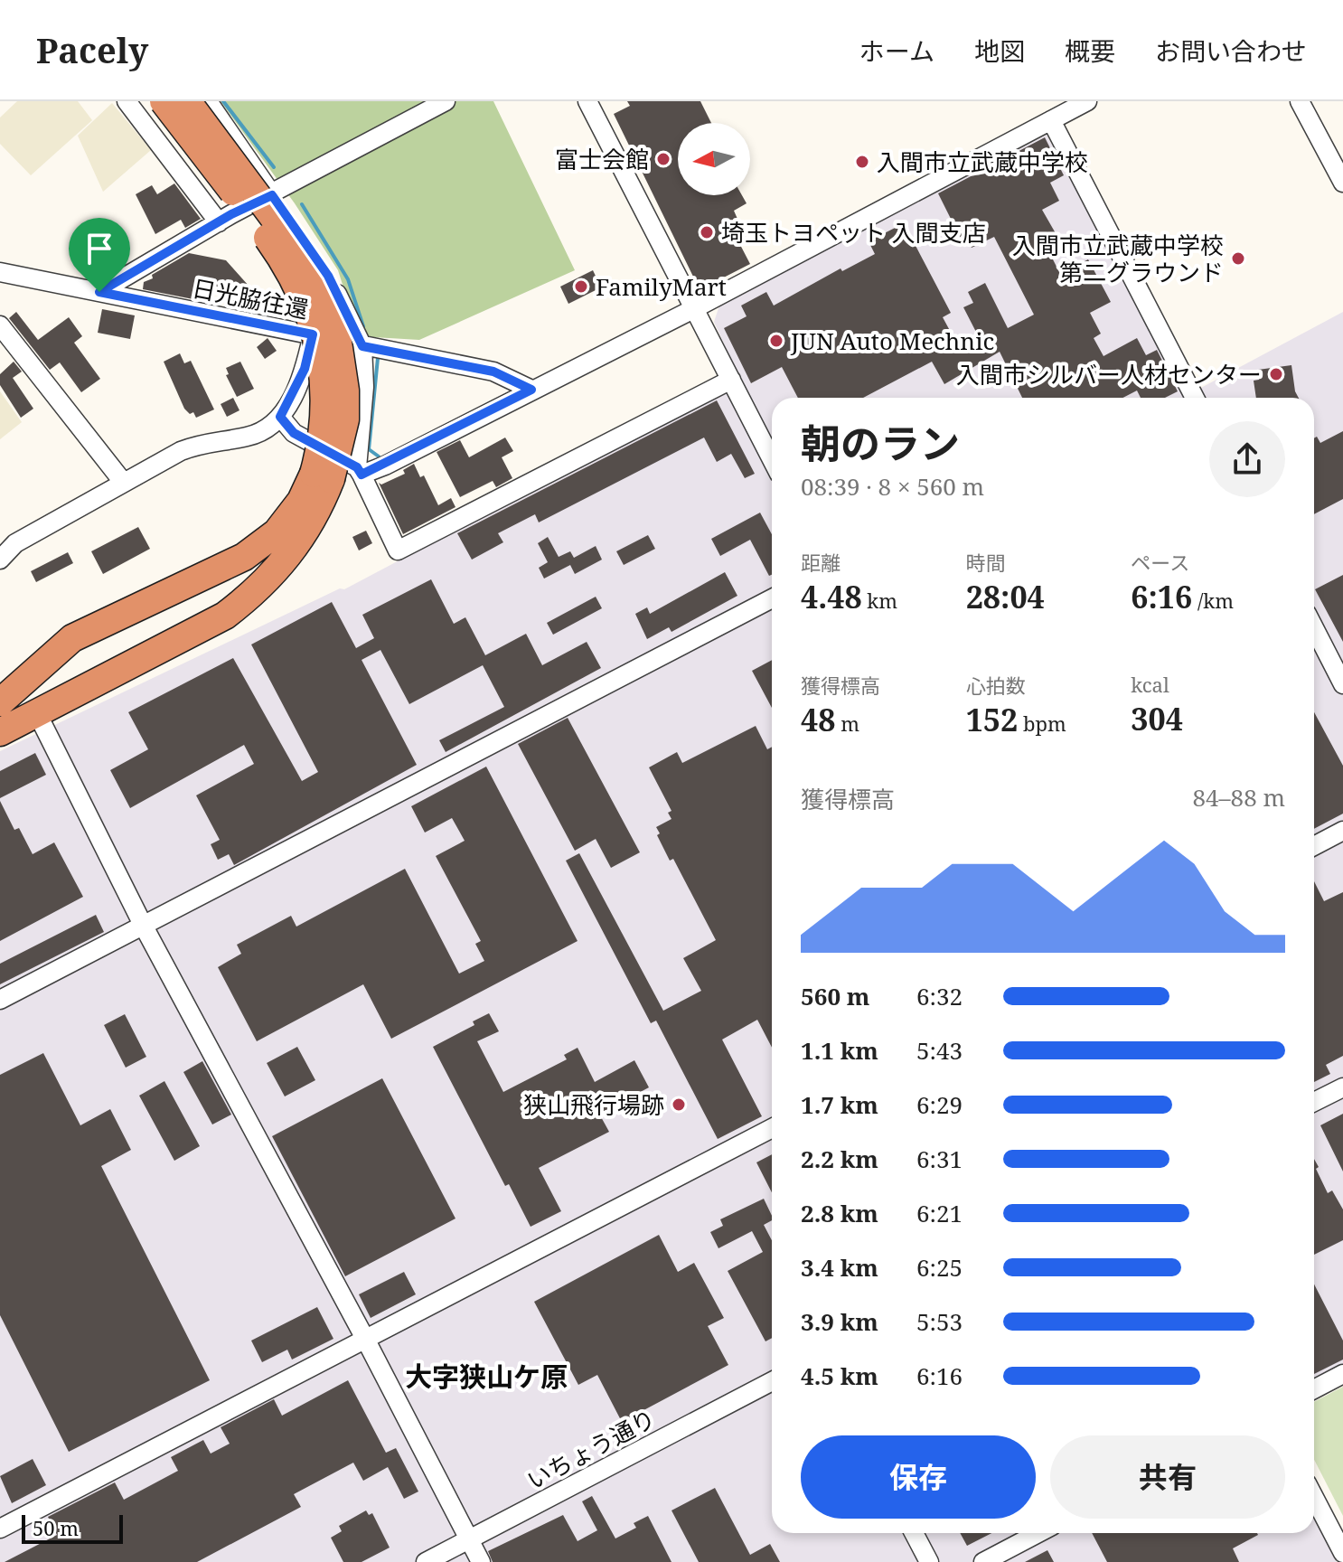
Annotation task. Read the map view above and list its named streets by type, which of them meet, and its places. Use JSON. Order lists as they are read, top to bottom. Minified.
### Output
{"streets":{"street":["日光脇往還","いちょう通り"]},"districts":["大字狭山ケ原"],"places":["富士会館","入間市立武蔵中学校","埼玉トヨペット 入間支店","入間市立武蔵中学校 第二グラウンド","FamilyMart","JUN Auto Mechnic","入間市シルバー人材センター","狭山飛行場跡"],"scale_bar":"50 m","north":"left","page":{"header":"Pacely","nav":["ホーム","地図","概要","お問い合わせ"],"heading":["朝のラン","08:39 · 8 × 560 m"],"stats":[["距離","4.48 km"],["時間","28:04"],["ペース","6:16 /km"],["獲得標高","48 m"],["心拍数","152 bpm"],["kcal","304"]],"chart":["獲得標高","84–88 m"],"list":[{"name":"560 m","note":"6:32"},{"name":"1.1 km","note":"5:43"},{"name":"1.7 km","note":"6:29"},{"name":"2.2 km","note":"6:31"},{"name":"2.8 km","note":"6:21"},{"name":"3.4 km","note":"6:25"},{"name":"3.9 km","note":"5:53"},{"name":"4.5 km","note":"6:16"}],"buttons":["保存","共有"],"scale":"50 m"}}
